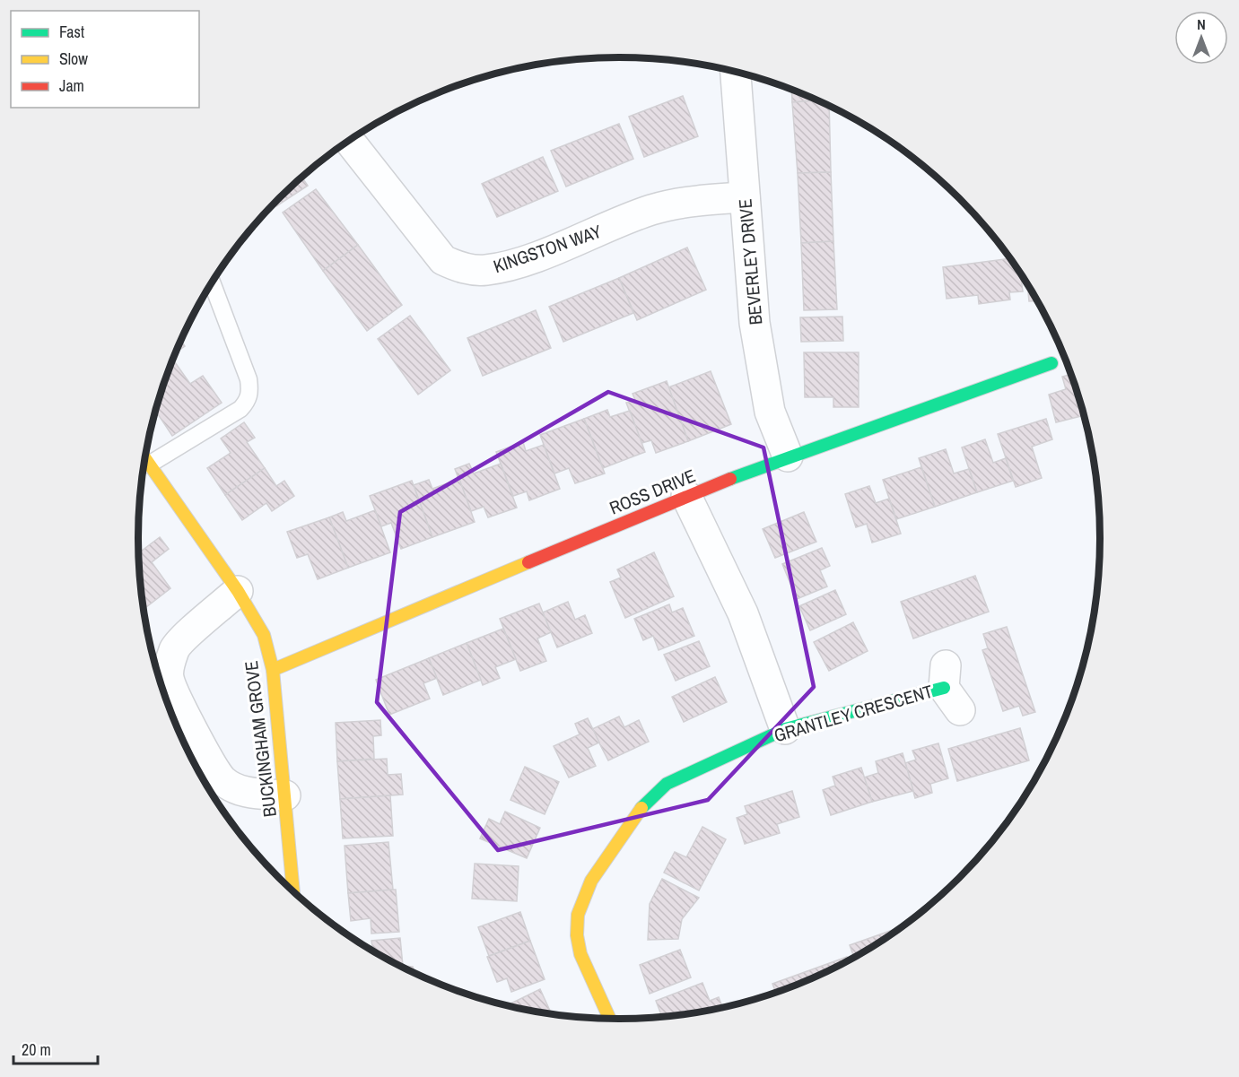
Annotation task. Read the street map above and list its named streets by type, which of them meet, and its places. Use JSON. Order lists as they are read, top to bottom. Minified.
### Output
{"streets":{"street":["KINGSTON WAY","BEVERLEY DRIVE","ROSS DRIVE","GRANTLEY CRESCENT","BUCKINGHAM GROVE"]},"crossings":[["KINGSTON WAY","BEVERLEY DRIVE"],["BEVERLEY DRIVE","ROSS DRIVE"],["ROSS DRIVE","BUCKINGHAM GROVE"]],"legend":["Fast","Slow","Jam"],"scale_bar":"20 m","north":"top"}
